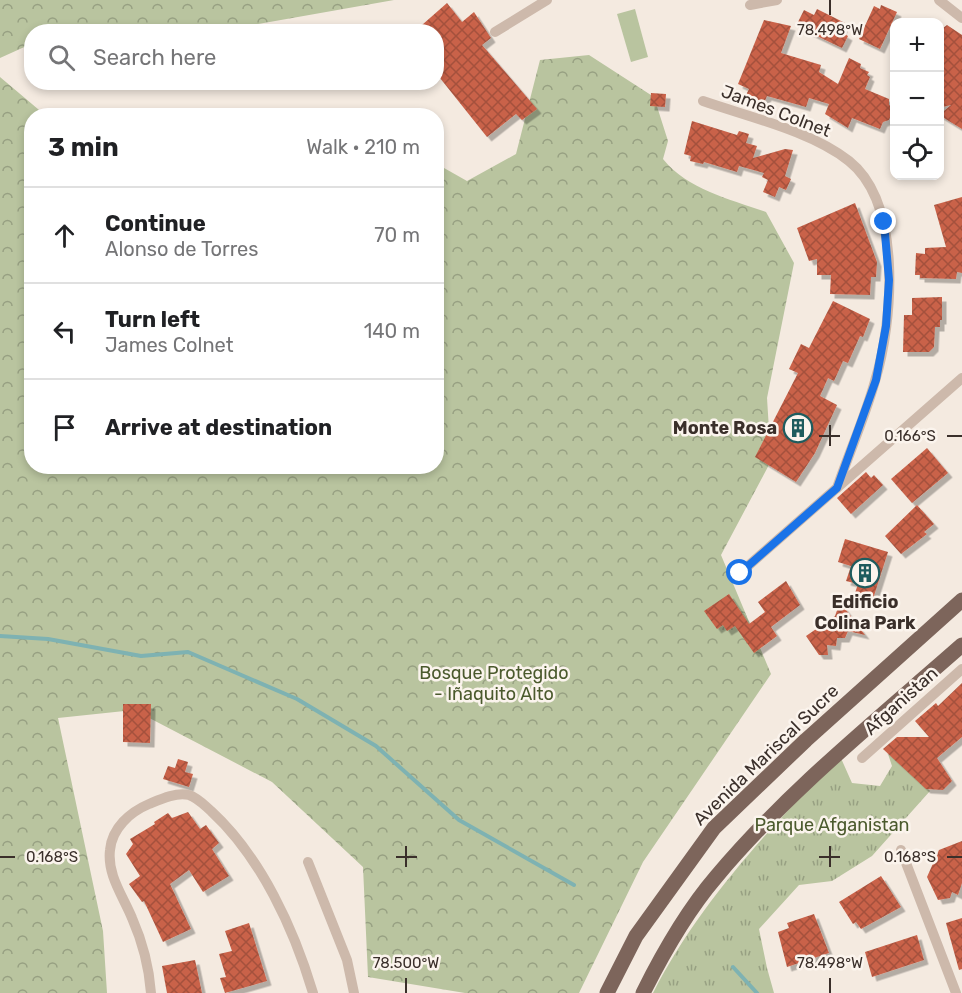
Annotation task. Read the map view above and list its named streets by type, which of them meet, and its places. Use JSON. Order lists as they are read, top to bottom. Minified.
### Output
{"streets":{"main road":["Avenida Mariscal Sucre"],"street":["James Colnet","Afganistan"]},"parks":["Bosque Protegido - Iñaquito Alto","Parque Afganistan"],"places":{"building":["Monte Rosa","Edificio Colina Park"]},"page":{"map_buttons":["+","−"],"search":"Search here","heading":["3 min","Walk · 210 m"],"list":[["Continue","Alonso de Torres","70 m"],["Turn left","James Colnet","140 m"],"Arrive at destination"]},"coordinates":["78.498°W","0.166°S","0.168°S","78.500°W"]}
